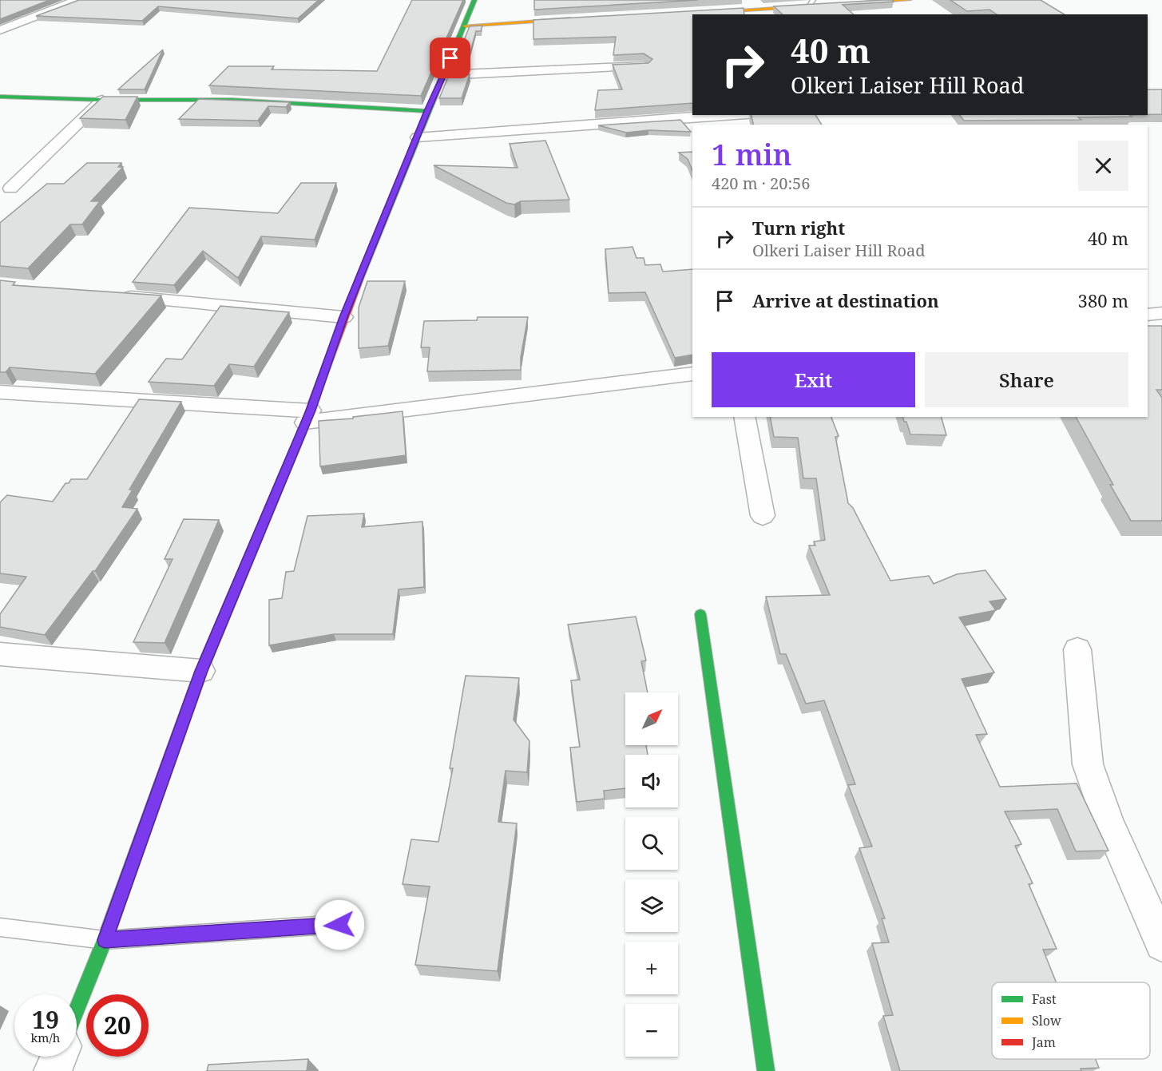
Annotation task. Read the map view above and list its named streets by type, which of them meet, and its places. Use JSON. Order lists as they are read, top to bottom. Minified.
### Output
{"legend":["Fast","Slow","Jam"],"north":"top right","page":{"turn":["40 m","Olkeri Laiser Hill Road"],"heading":["1 min","420 m · 20:56"],"list":[{"name":"Turn right","note":"Olkeri Laiser Hill Road","value":"40 m"},{"name":"Arrive at destination","value":"380 m"}],"buttons":["Exit","Share"],"map_buttons":["+","−"],"speed":"19 km/h","limit":"20"}}
